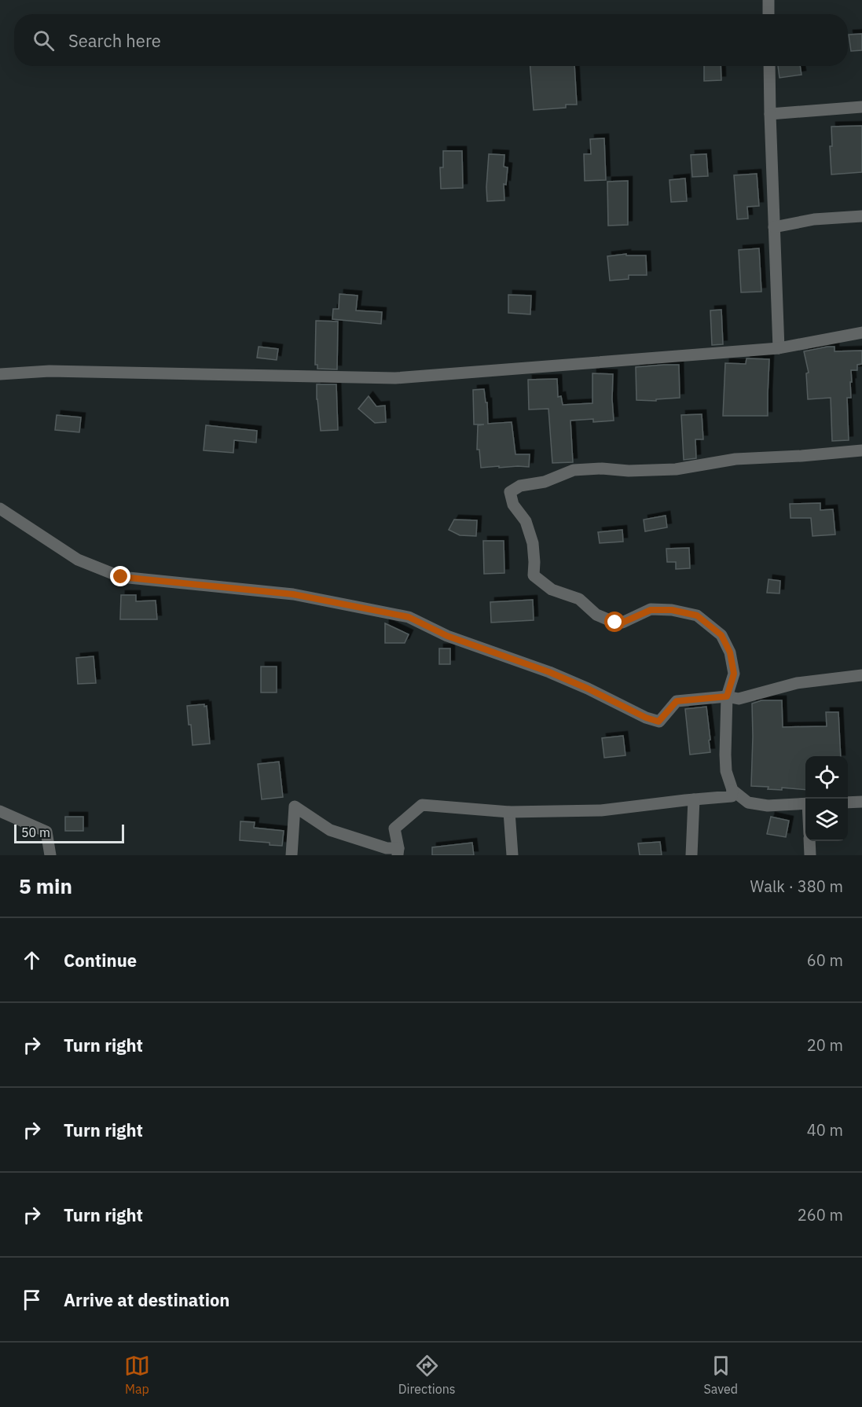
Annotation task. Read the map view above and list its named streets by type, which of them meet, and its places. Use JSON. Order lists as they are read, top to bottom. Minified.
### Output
{"scale_bar":"50 m","page":{"search":"Search here","scale":"50 m","heading":["5 min","Walk · 380 m"],"list":[["Continue","60 m"],["Turn right","20 m"],["Turn right","40 m"],["Turn right","260 m"],"Arrive at destination"],"nav":["Map","Directions","Saved"]}}
